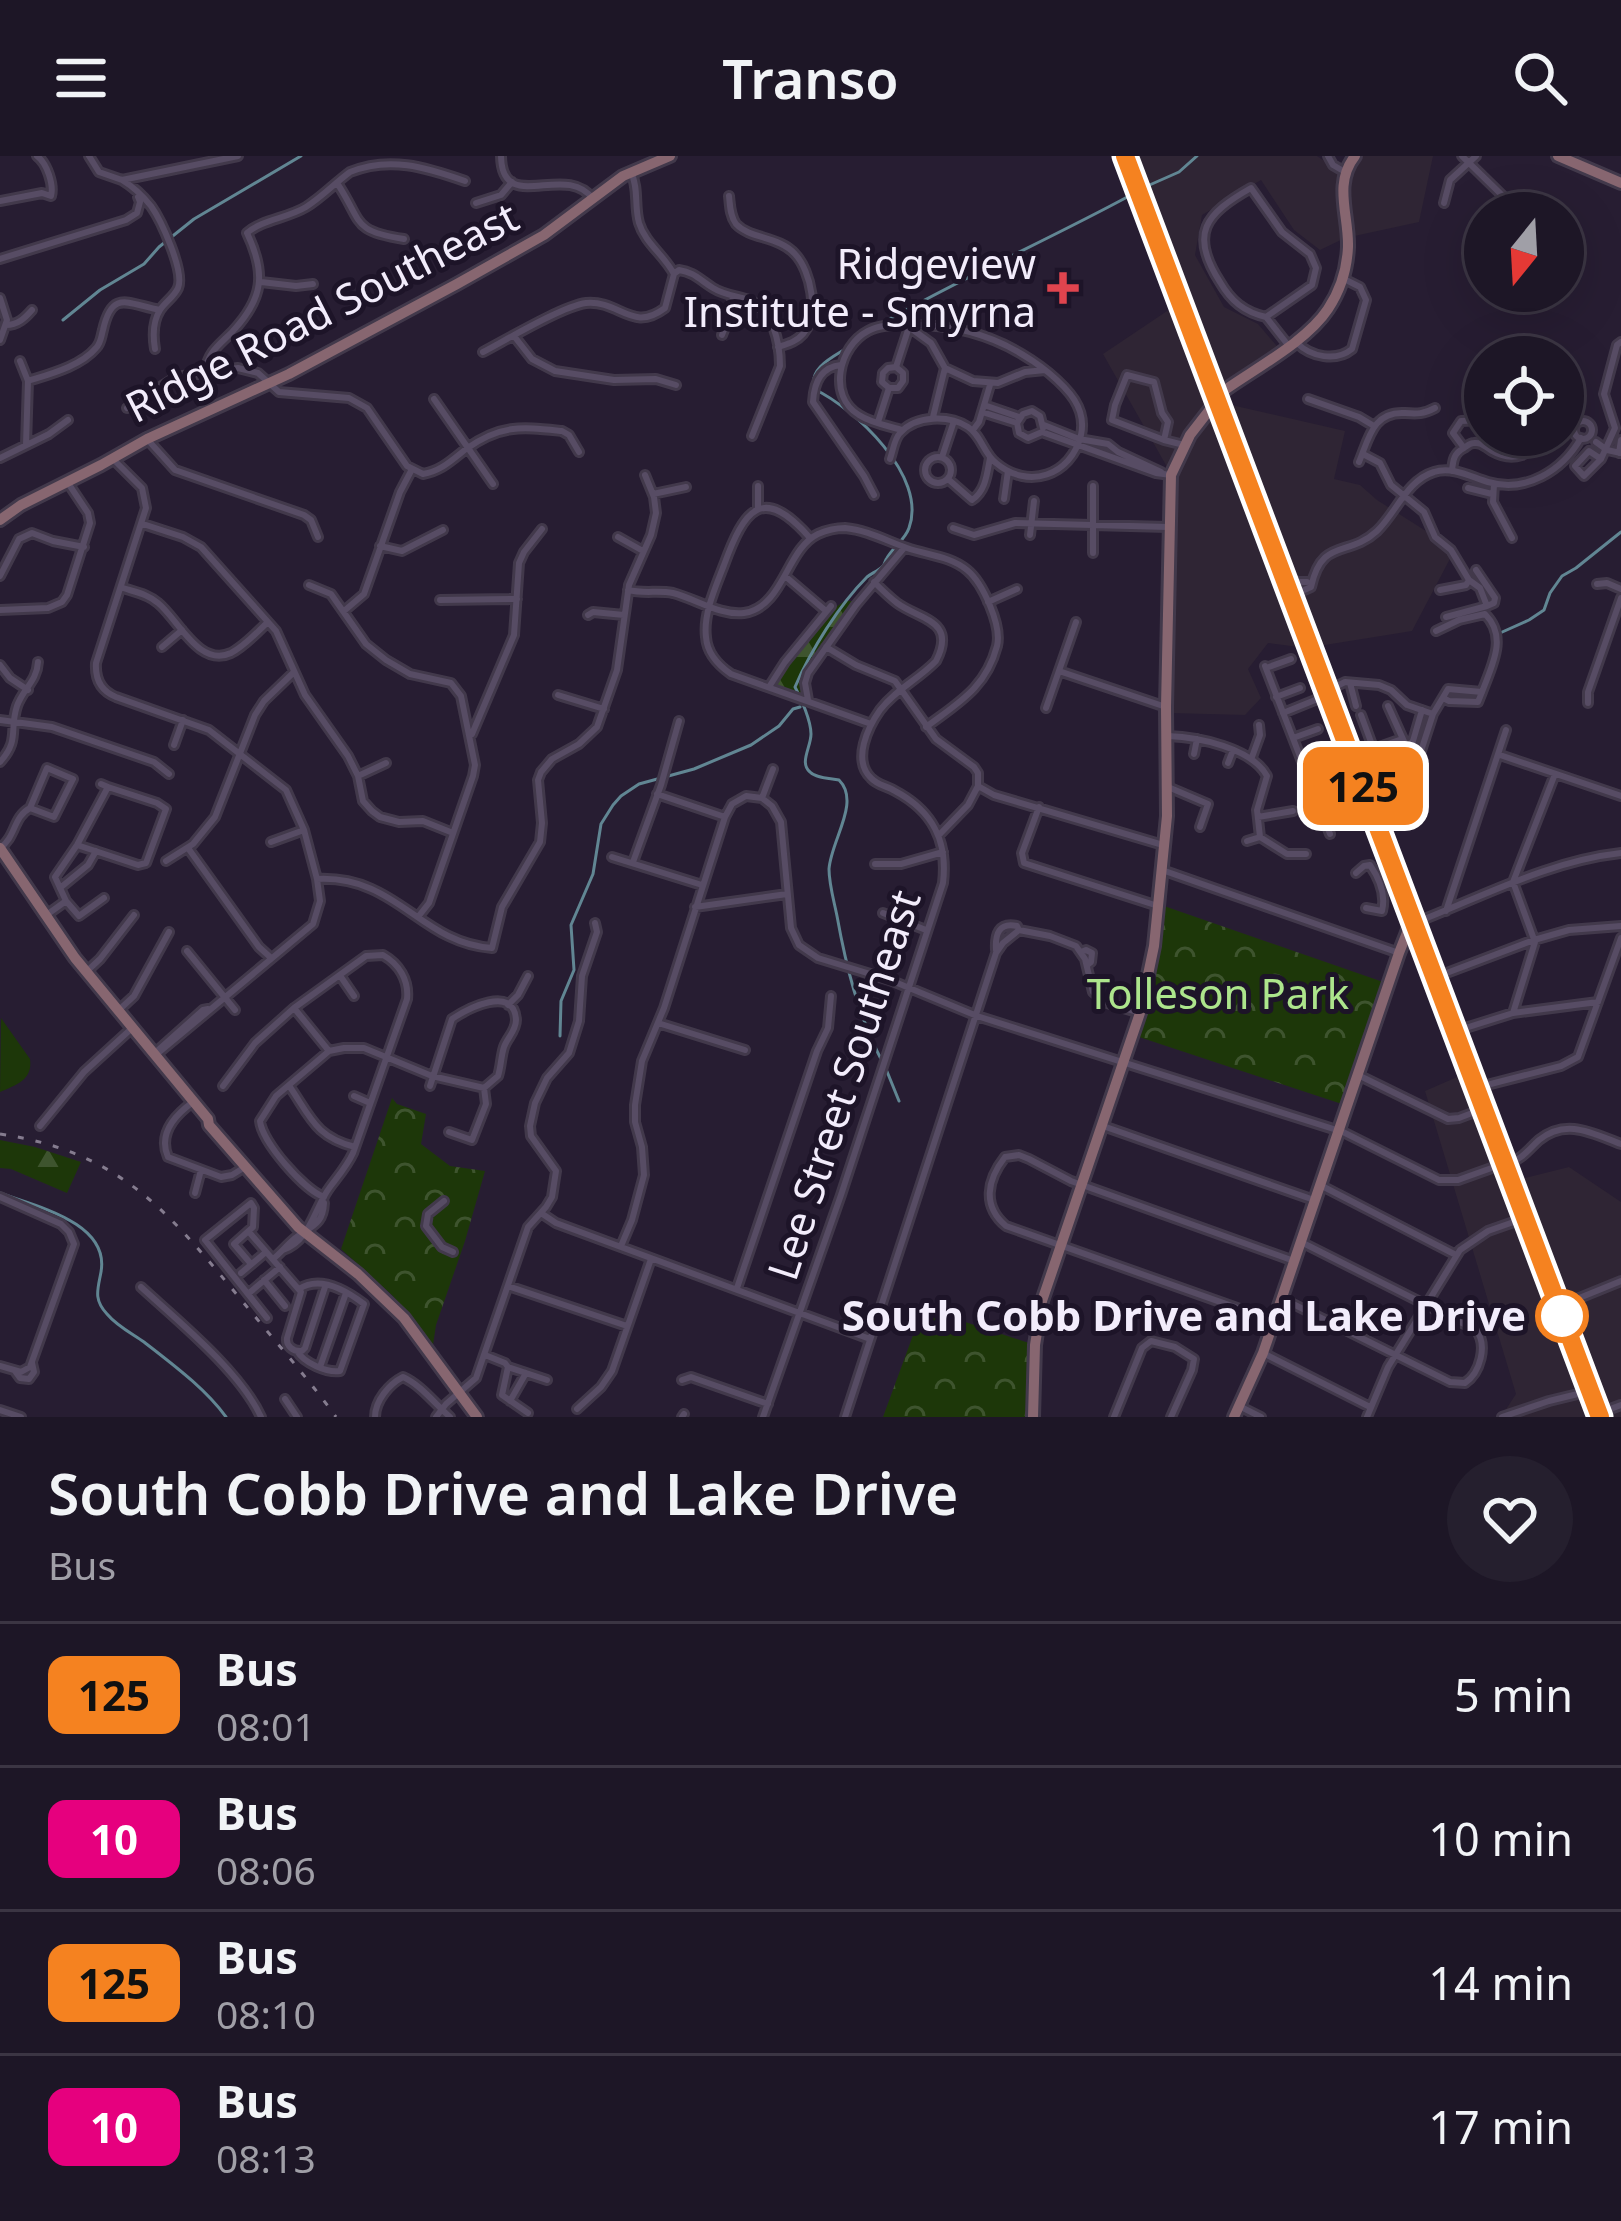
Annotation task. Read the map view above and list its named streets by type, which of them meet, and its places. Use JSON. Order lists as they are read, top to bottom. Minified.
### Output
{"streets":{"street":["Ridge Road Southeast","Lee Street Southeast"]},"parks":["Tolleson Park"],"places":{"health":["Ridgeview Institute - Smyrna"],"other":["South Cobb Drive and Lake Drive"]},"lines":["bus line 125"],"north":"bottom","page":{"header":"Transo","on_map":"125","heading":["South Cobb Drive and Lake Drive","Bus"],"list":[{"mark":"125","name":"Bus","note":"08:01","value":"5 min"},{"mark":"10","name":"Bus","note":"08:06","value":"10 min"},{"mark":"125","name":"Bus","note":"08:10","value":"14 min"},{"mark":"10","name":"Bus","note":"08:13","value":"17 min"}]}}
